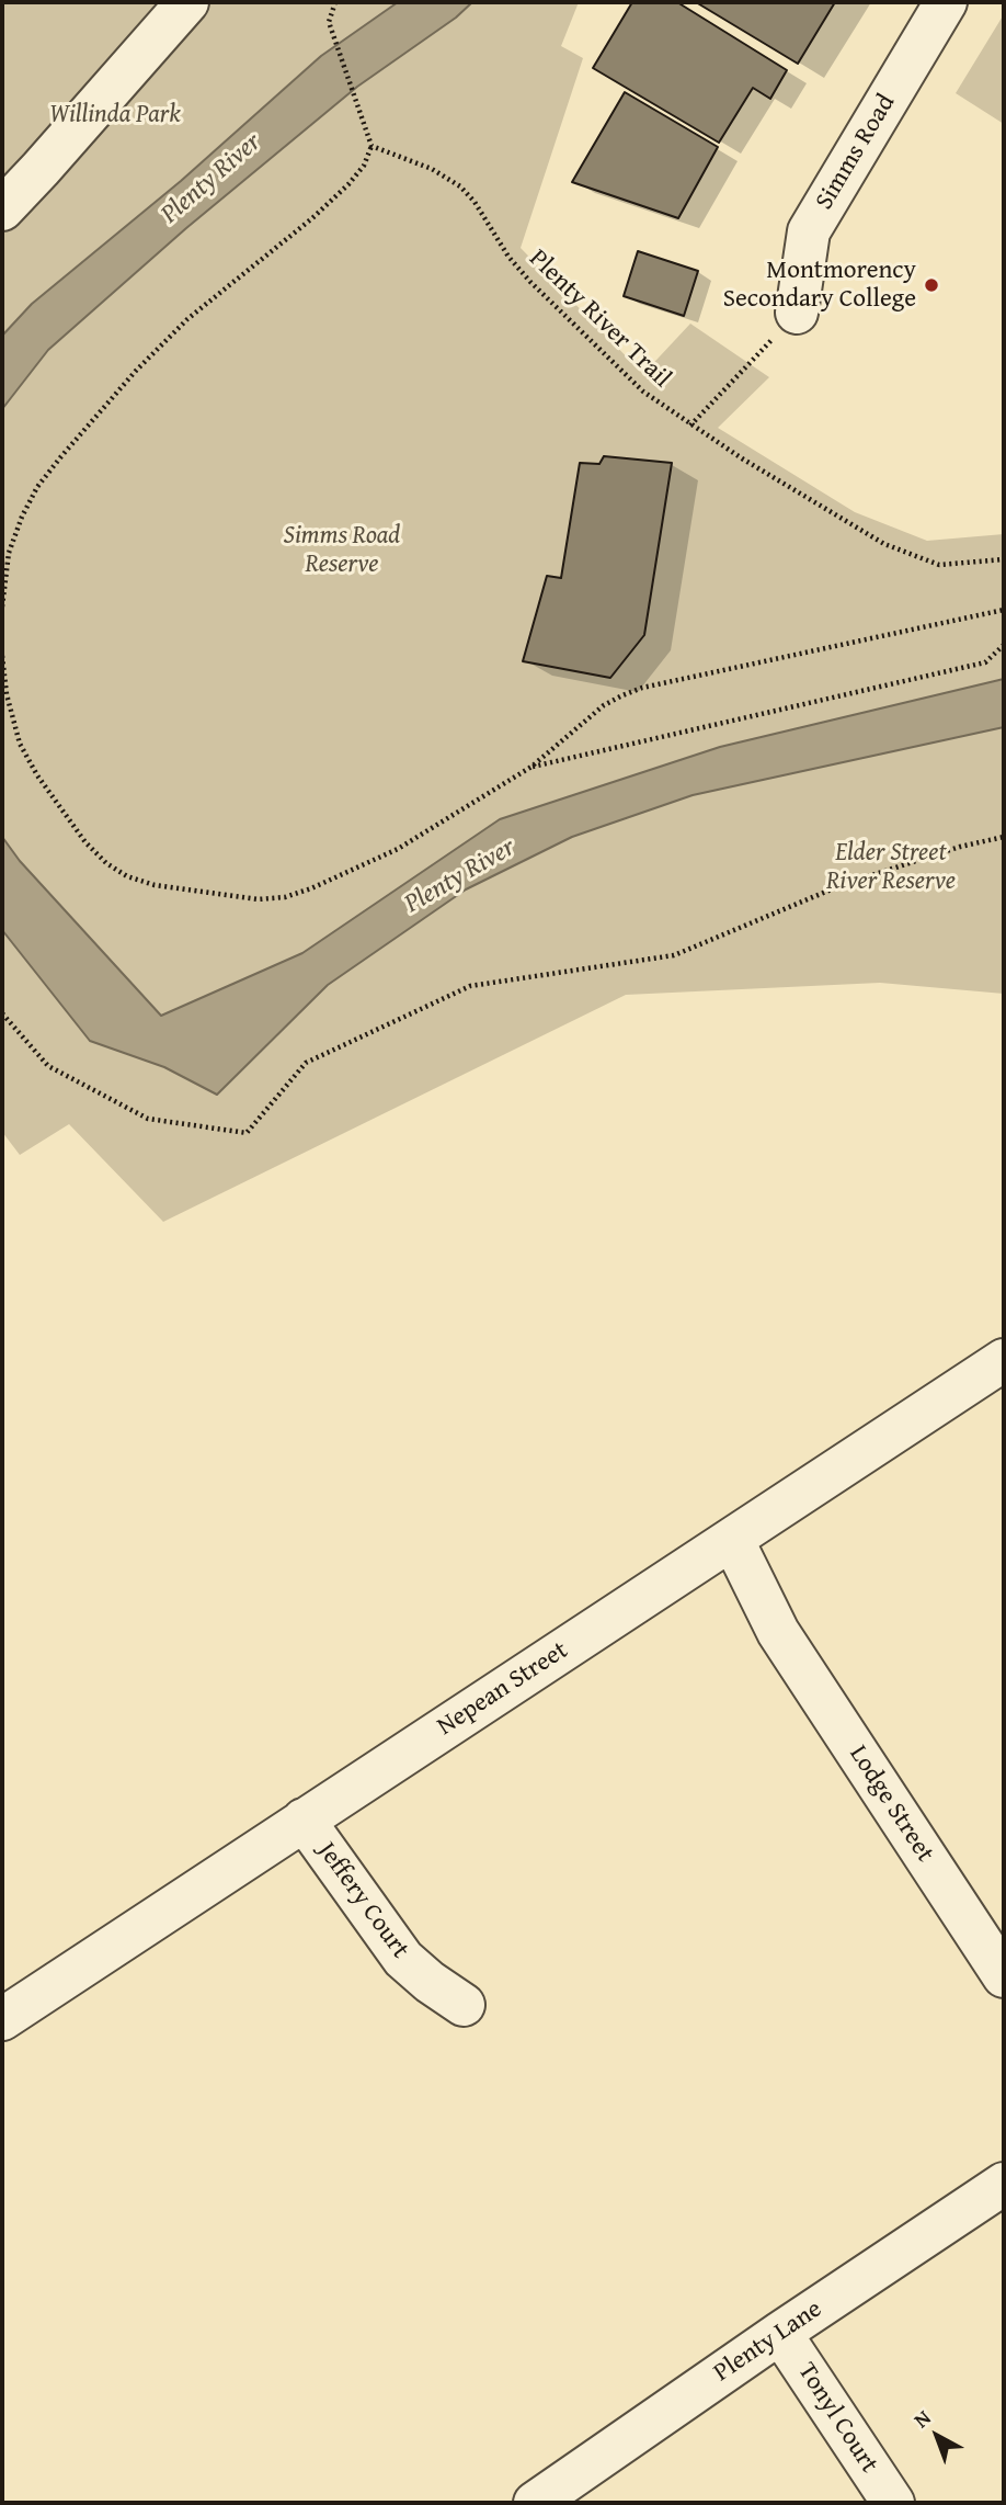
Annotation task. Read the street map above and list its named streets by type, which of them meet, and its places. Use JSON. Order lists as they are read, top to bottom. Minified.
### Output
{"streets":{"street":["Simms Road","Nepean Street","Lodge Street","Jeffery Court","Plenty Lane","Tonyl Court"],"path":["Plenty River Trail"]},"crossings":[["Nepean Street","Lodge Street"],["Nepean Street","Jeffery Court"],["Plenty Lane","Tonyl Court"]],"water":["Plenty River"],"parks":["Willinda Park","Simms Road Reserve","Elder Street River Reserve"],"places":["Montmorency Secondary College"],"north":"top left"}
